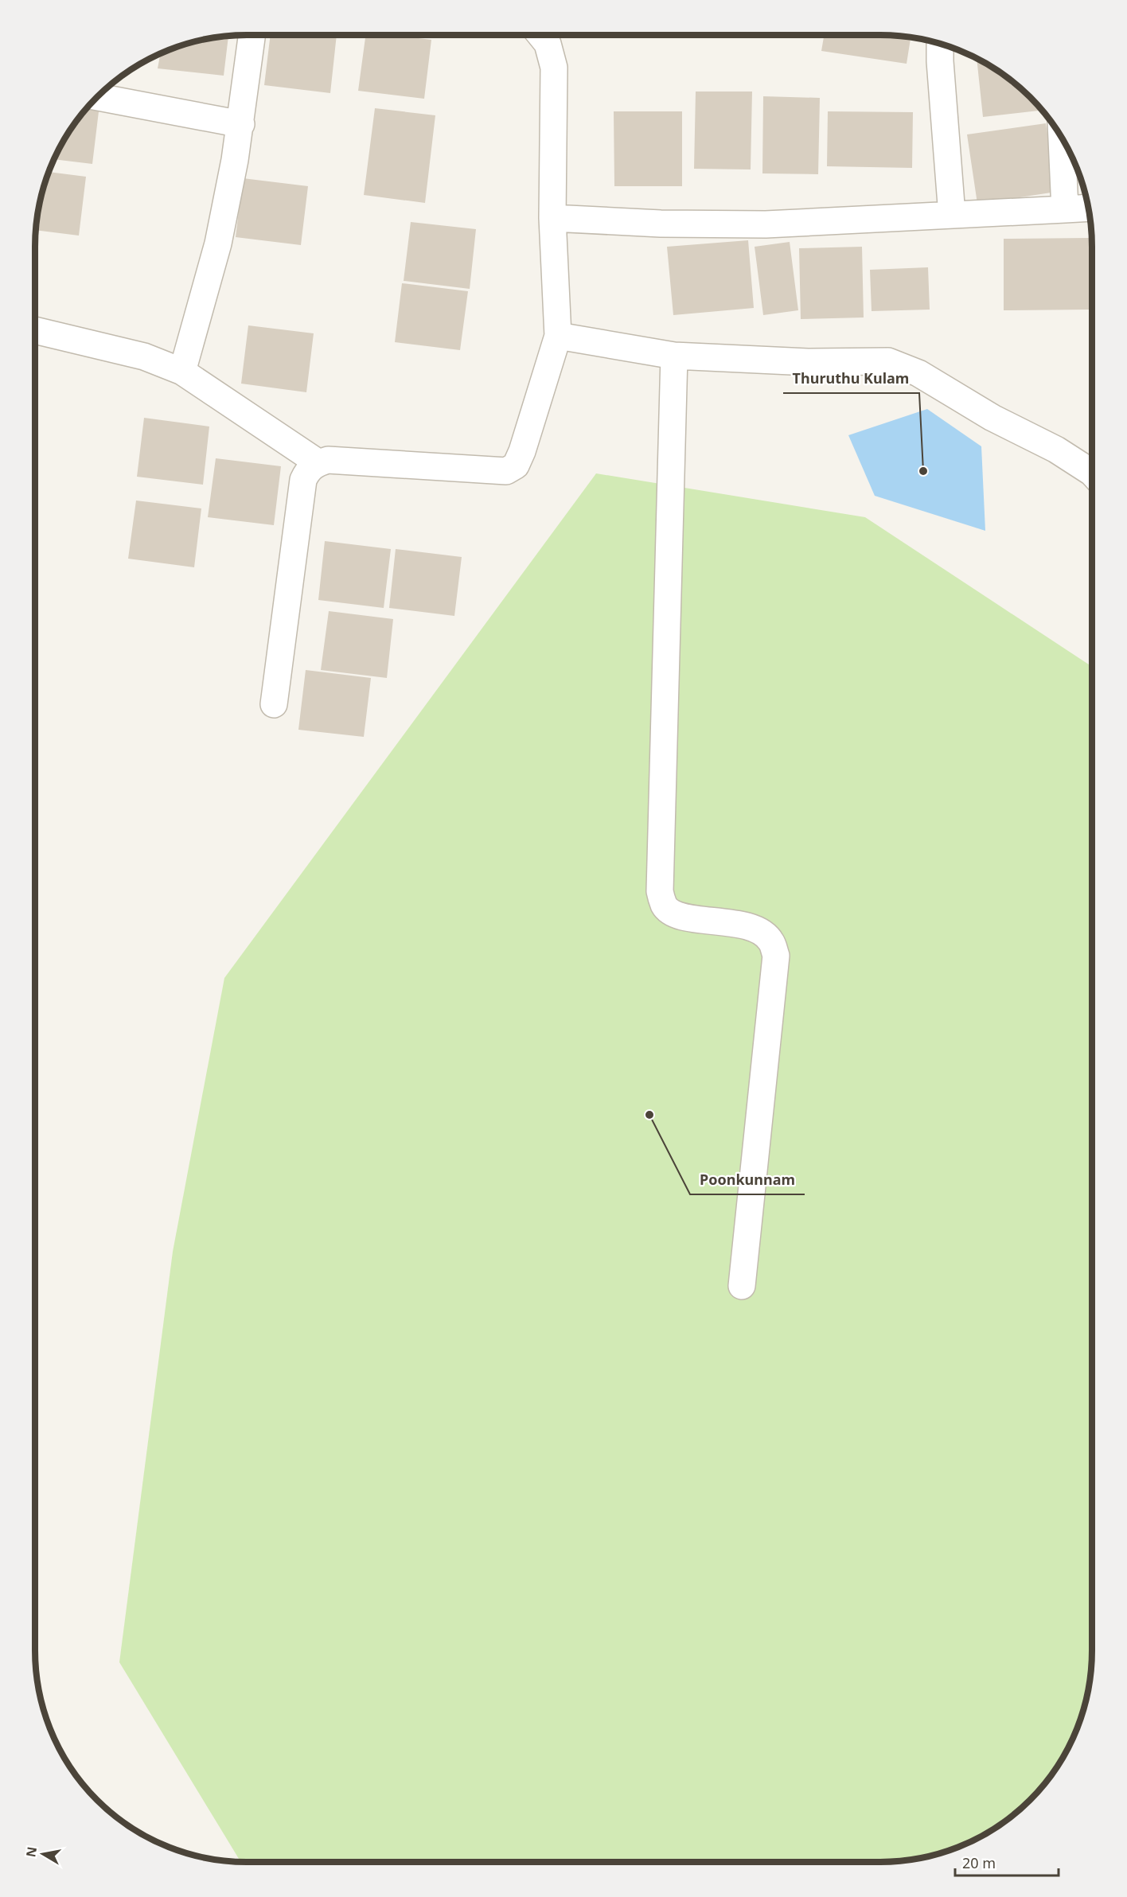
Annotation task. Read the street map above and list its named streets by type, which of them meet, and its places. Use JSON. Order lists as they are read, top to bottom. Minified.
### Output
{"places":["Thuruthu Kulam","Poonkunnam"],"scale_bar":"20 m","north":"left"}
